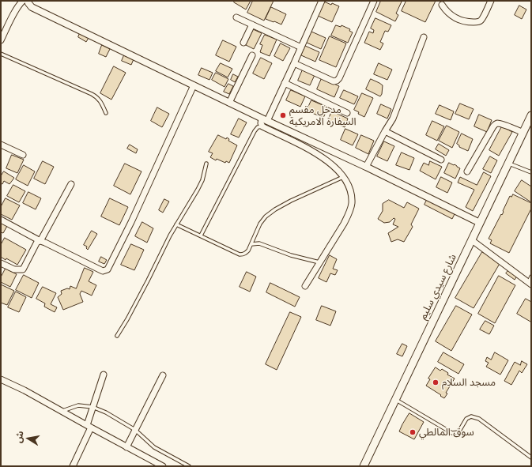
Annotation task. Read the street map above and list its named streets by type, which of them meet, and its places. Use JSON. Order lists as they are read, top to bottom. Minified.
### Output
{"streets":{"main road":["شارع سيدي سليم"]},"places":["مدخل مقسم السفارة الامريكية","مسجد السلام","سوق المالطي"],"north":"left"}
